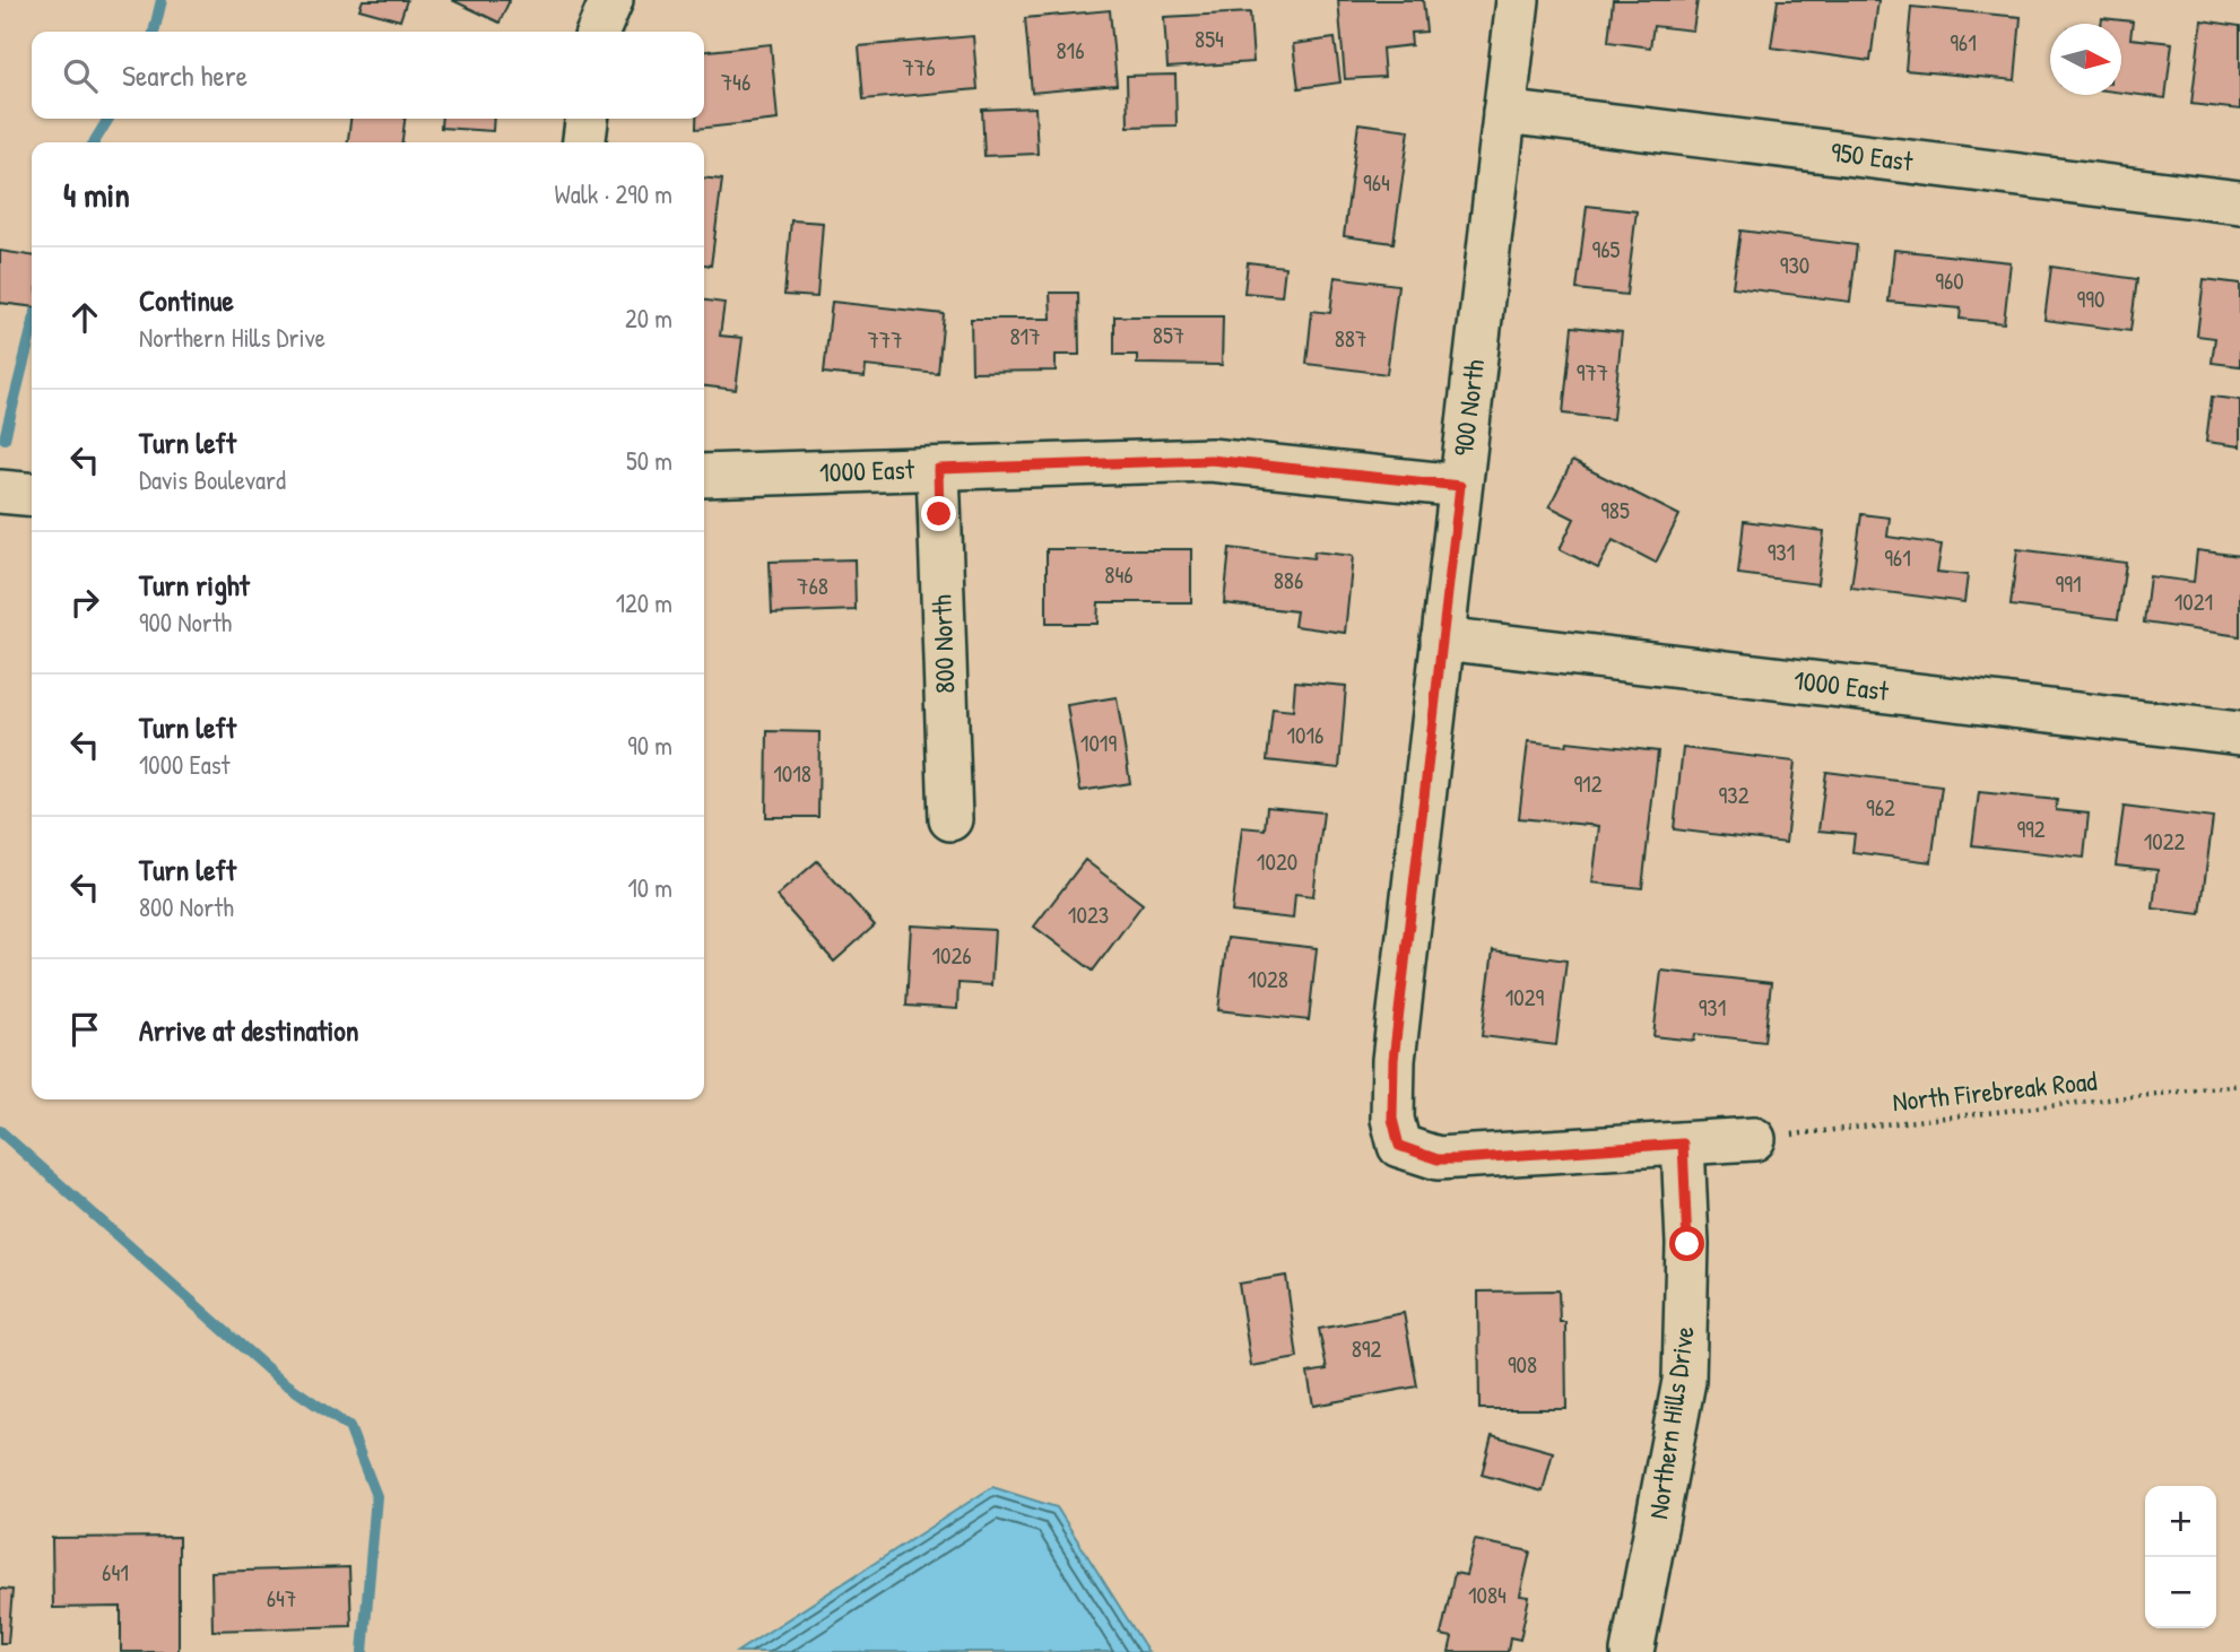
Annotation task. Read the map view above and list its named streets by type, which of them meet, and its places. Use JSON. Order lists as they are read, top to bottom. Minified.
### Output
{"streets":{"street":["950 East","900 North","1000 East","800 North","Northern Hills Drive"],"path":["North Firebreak Road"]},"crossings":[["950 East","900 North"],["900 North","1000 East"],["900 North","Northern Hills Drive"],["1000 East","800 North"]],"house_numbers":["854","961","816","776","746","964","965","930","960","990","857","817","887","777","977","985","931","961","846","886","991","768","1021","1016","1019","1018","912","932","962","992","1022","1020","1023","1026","1028","1029","931","892","908","641","1084","647"],"north":"right","page":{"search":"Search here","heading":["4 min","Walk · 290 m"],"list":[["Continue","Northern Hills Drive","20 m"],["Turn left","Davis Boulevard","50 m"],["Turn right","900 North","120 m"],["Turn left","1000 East","90 m"],["Turn left","800 North","10 m"],"Arrive at destination"],"map_buttons":["+","−"]}}
